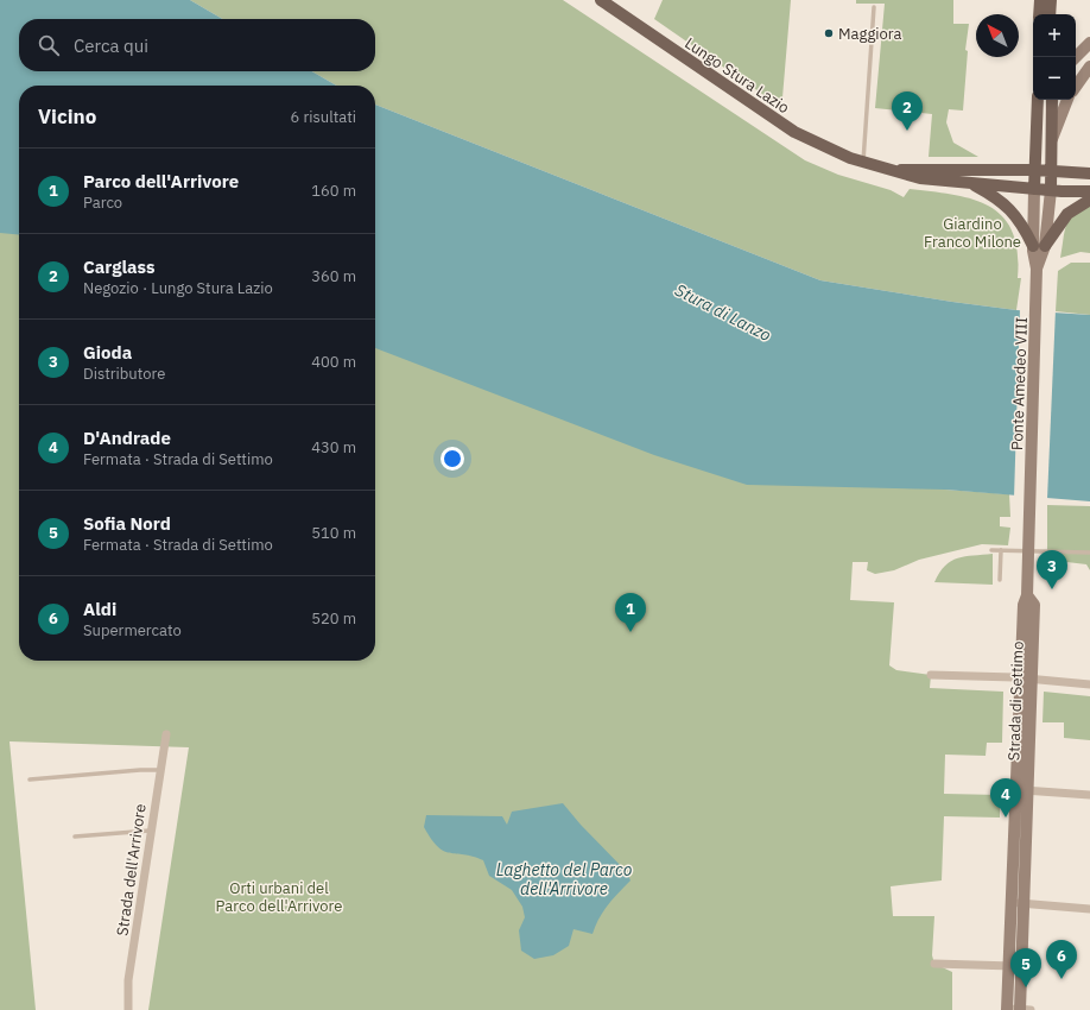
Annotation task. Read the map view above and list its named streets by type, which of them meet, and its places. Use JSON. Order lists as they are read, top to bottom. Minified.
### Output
{"streets":{"main road":["Lungo Stura Lazio","Ponte Amedeo VIII","Strada di Settimo"],"street":["Strada dell'Arrivore"]},"crossings":[["Ponte Amedeo VIII","Strada di Settimo"]],"water":["Stura di Lanzo","Laghetto del Parco dell'Arrivore"],"parks":["Giardino Franco Milone","Orti urbani del Parco dell'Arrivore"],"places":["Maggiora"],"north":"top left","page":{"map_buttons":["+","−"],"search":"Cerca qui","heading":["Vicino","6 risultati"],"pins":["2","3","1","4","6","5"],"list":[{"mark":"1","name":"Parco dell'Arrivore","note":"Parco","value":"160 m"},{"mark":"2","name":"Carglass","note":"Negozio · Lungo Stura Lazio","value":"360 m"},{"mark":"3","name":"Gioda","note":"Distributore","value":"400 m"},{"mark":"4","name":"D'Andrade","note":"Fermata · Strada di Settimo","value":"430 m"},{"mark":"5","name":"Sofia Nord","note":"Fermata · Strada di Settimo","value":"510 m"},{"mark":"6","name":"Aldi","note":"Supermercato","value":"520 m"}]}}
